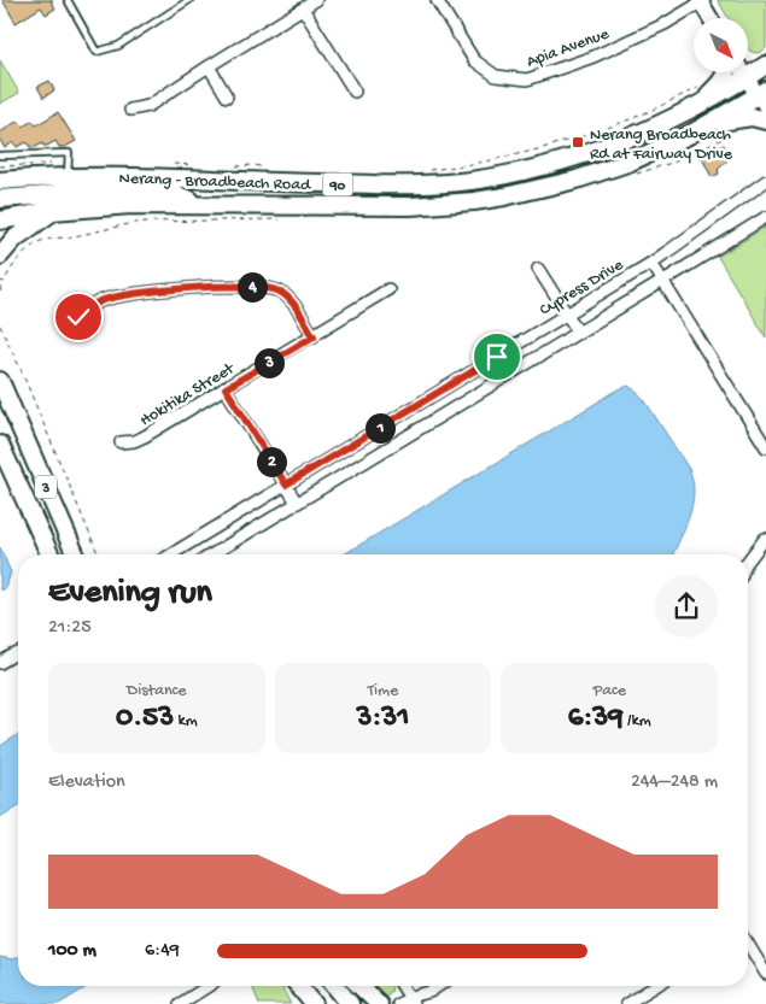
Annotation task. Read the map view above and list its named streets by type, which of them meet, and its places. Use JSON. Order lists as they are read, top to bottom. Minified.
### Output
{"streets":{"main road":["Nerang - Broadbeach Road","90","3"],"street":["Apia Avenue","Cypress Drive","Hokitika Street"]},"crossings":[["Nerang - Broadbeach Road","90"]],"places":{"transit":["Nerang Broadbeach Rd at Fairway Drive"]},"north":"bottom right","page":{"pins":["4","3","1","2"],"heading":["Evening run","21:25"],"stats":[["Distance","0.53 km"],["Time","3:31"],["Pace","6:39 /km"]],"chart":["Elevation","244–248 m"],"list":[{"name":"100 m","note":"6:49"}]}}
